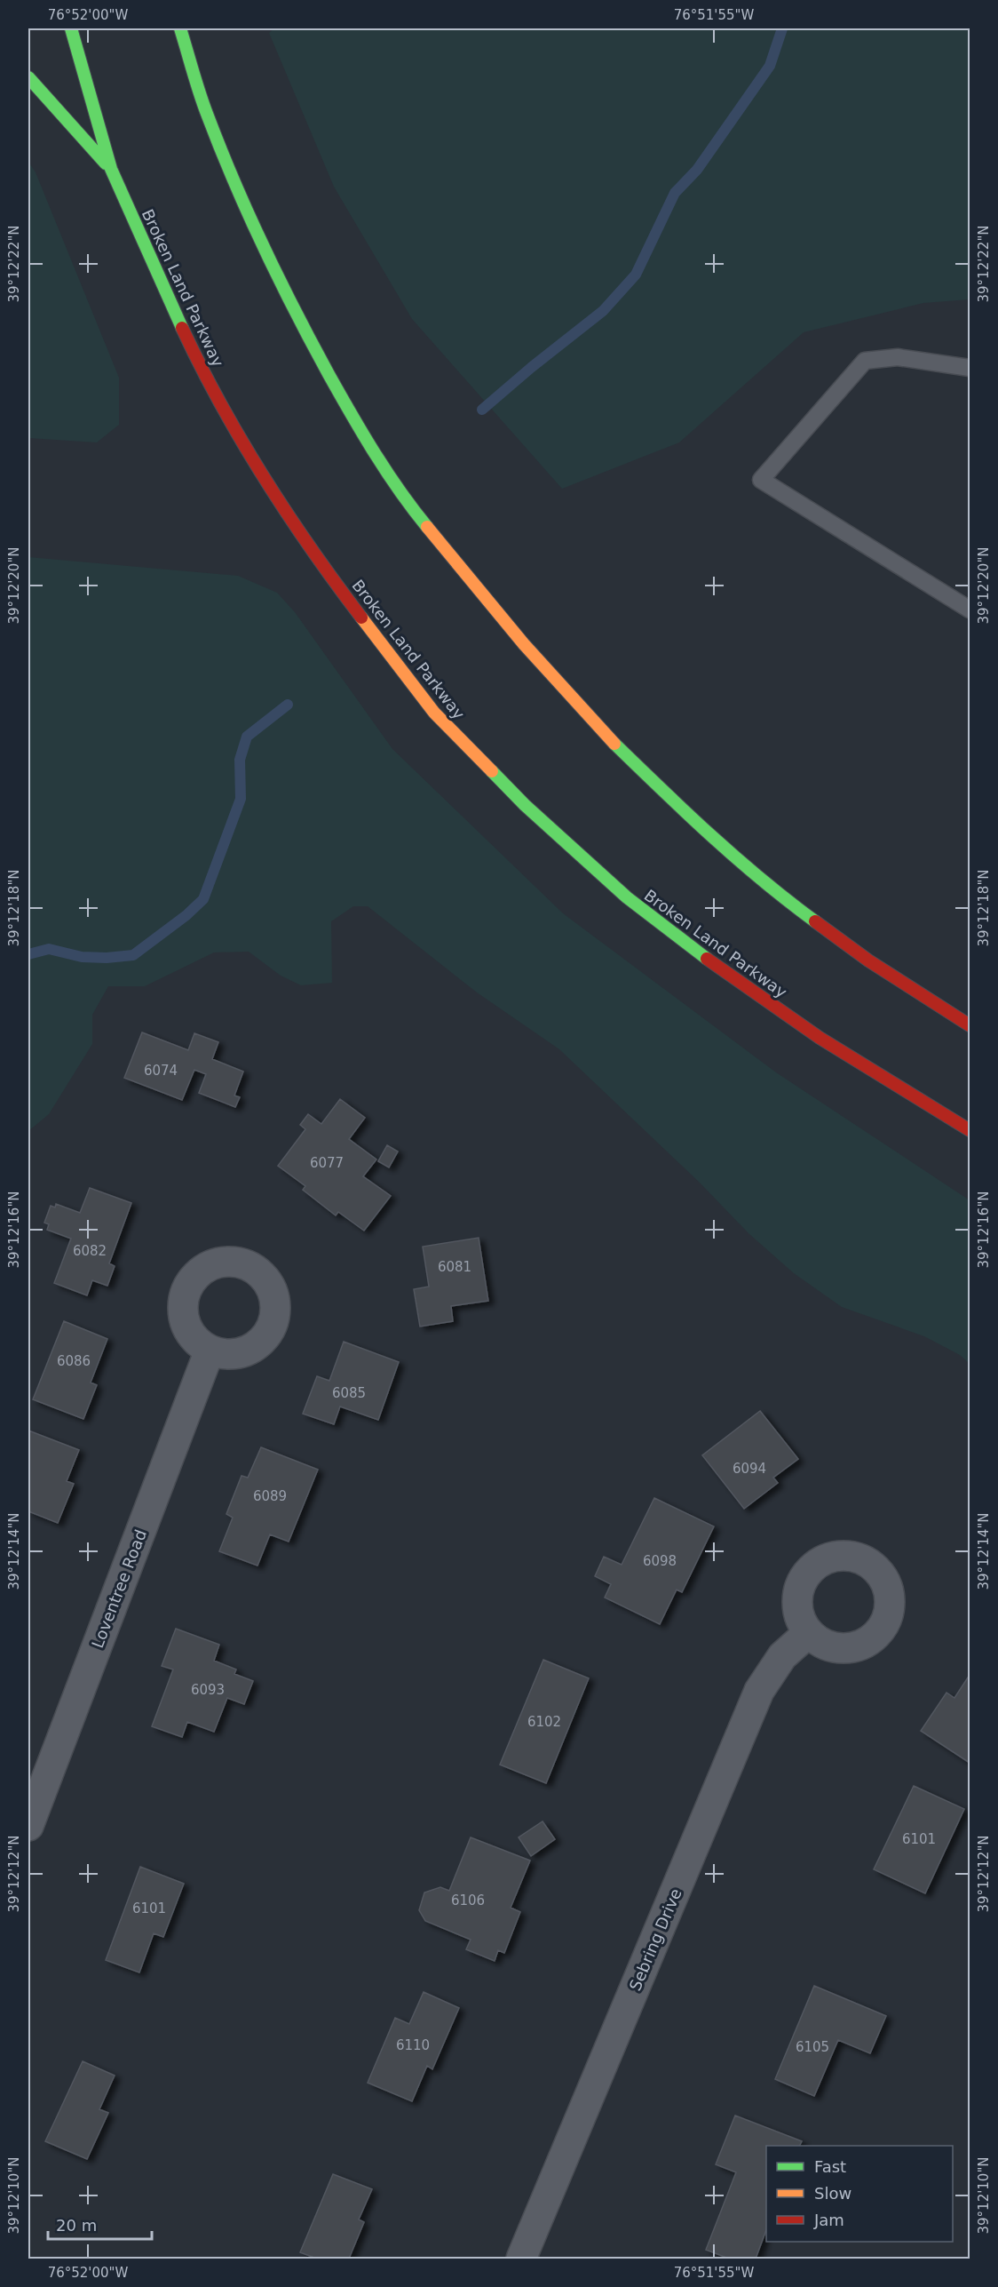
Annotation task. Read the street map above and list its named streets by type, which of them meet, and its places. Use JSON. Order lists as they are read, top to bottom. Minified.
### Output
{"streets":{"main road":["Broken Land Parkway"],"street":["Loventree Road","Sebring Drive"]},"house_numbers":["6074","6077","6082","6081","6086","6085","6094","6089","6098","6093","6102","6101","6106","6101","6110","6105"],"legend":["Fast","Slow","Jam"],"scale_bar":"20 m","coordinates":["76°52'00\"W","76°51'55\"W","39°12'22\"N","39°12'20\"N","39°12'18\"N","39°12'16\"N","39°12'14\"N","39°12'12\"N","39°12'10\"N"]}
